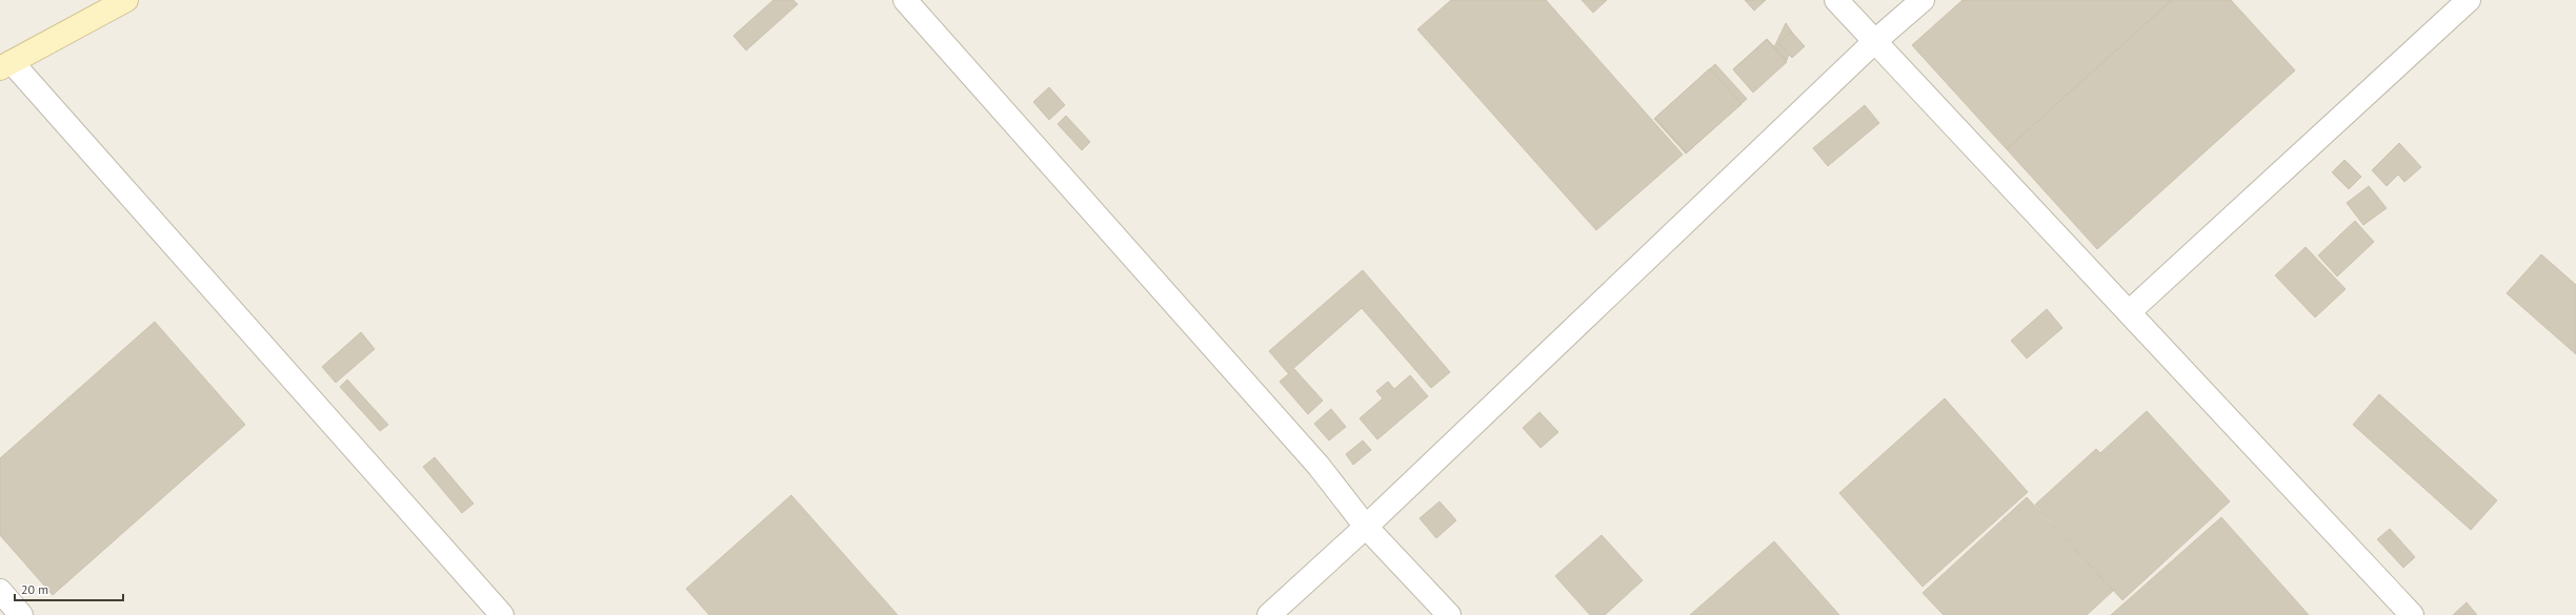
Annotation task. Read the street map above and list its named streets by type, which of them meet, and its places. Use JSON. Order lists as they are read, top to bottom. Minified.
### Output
{"scale_bar":"20 m"}
